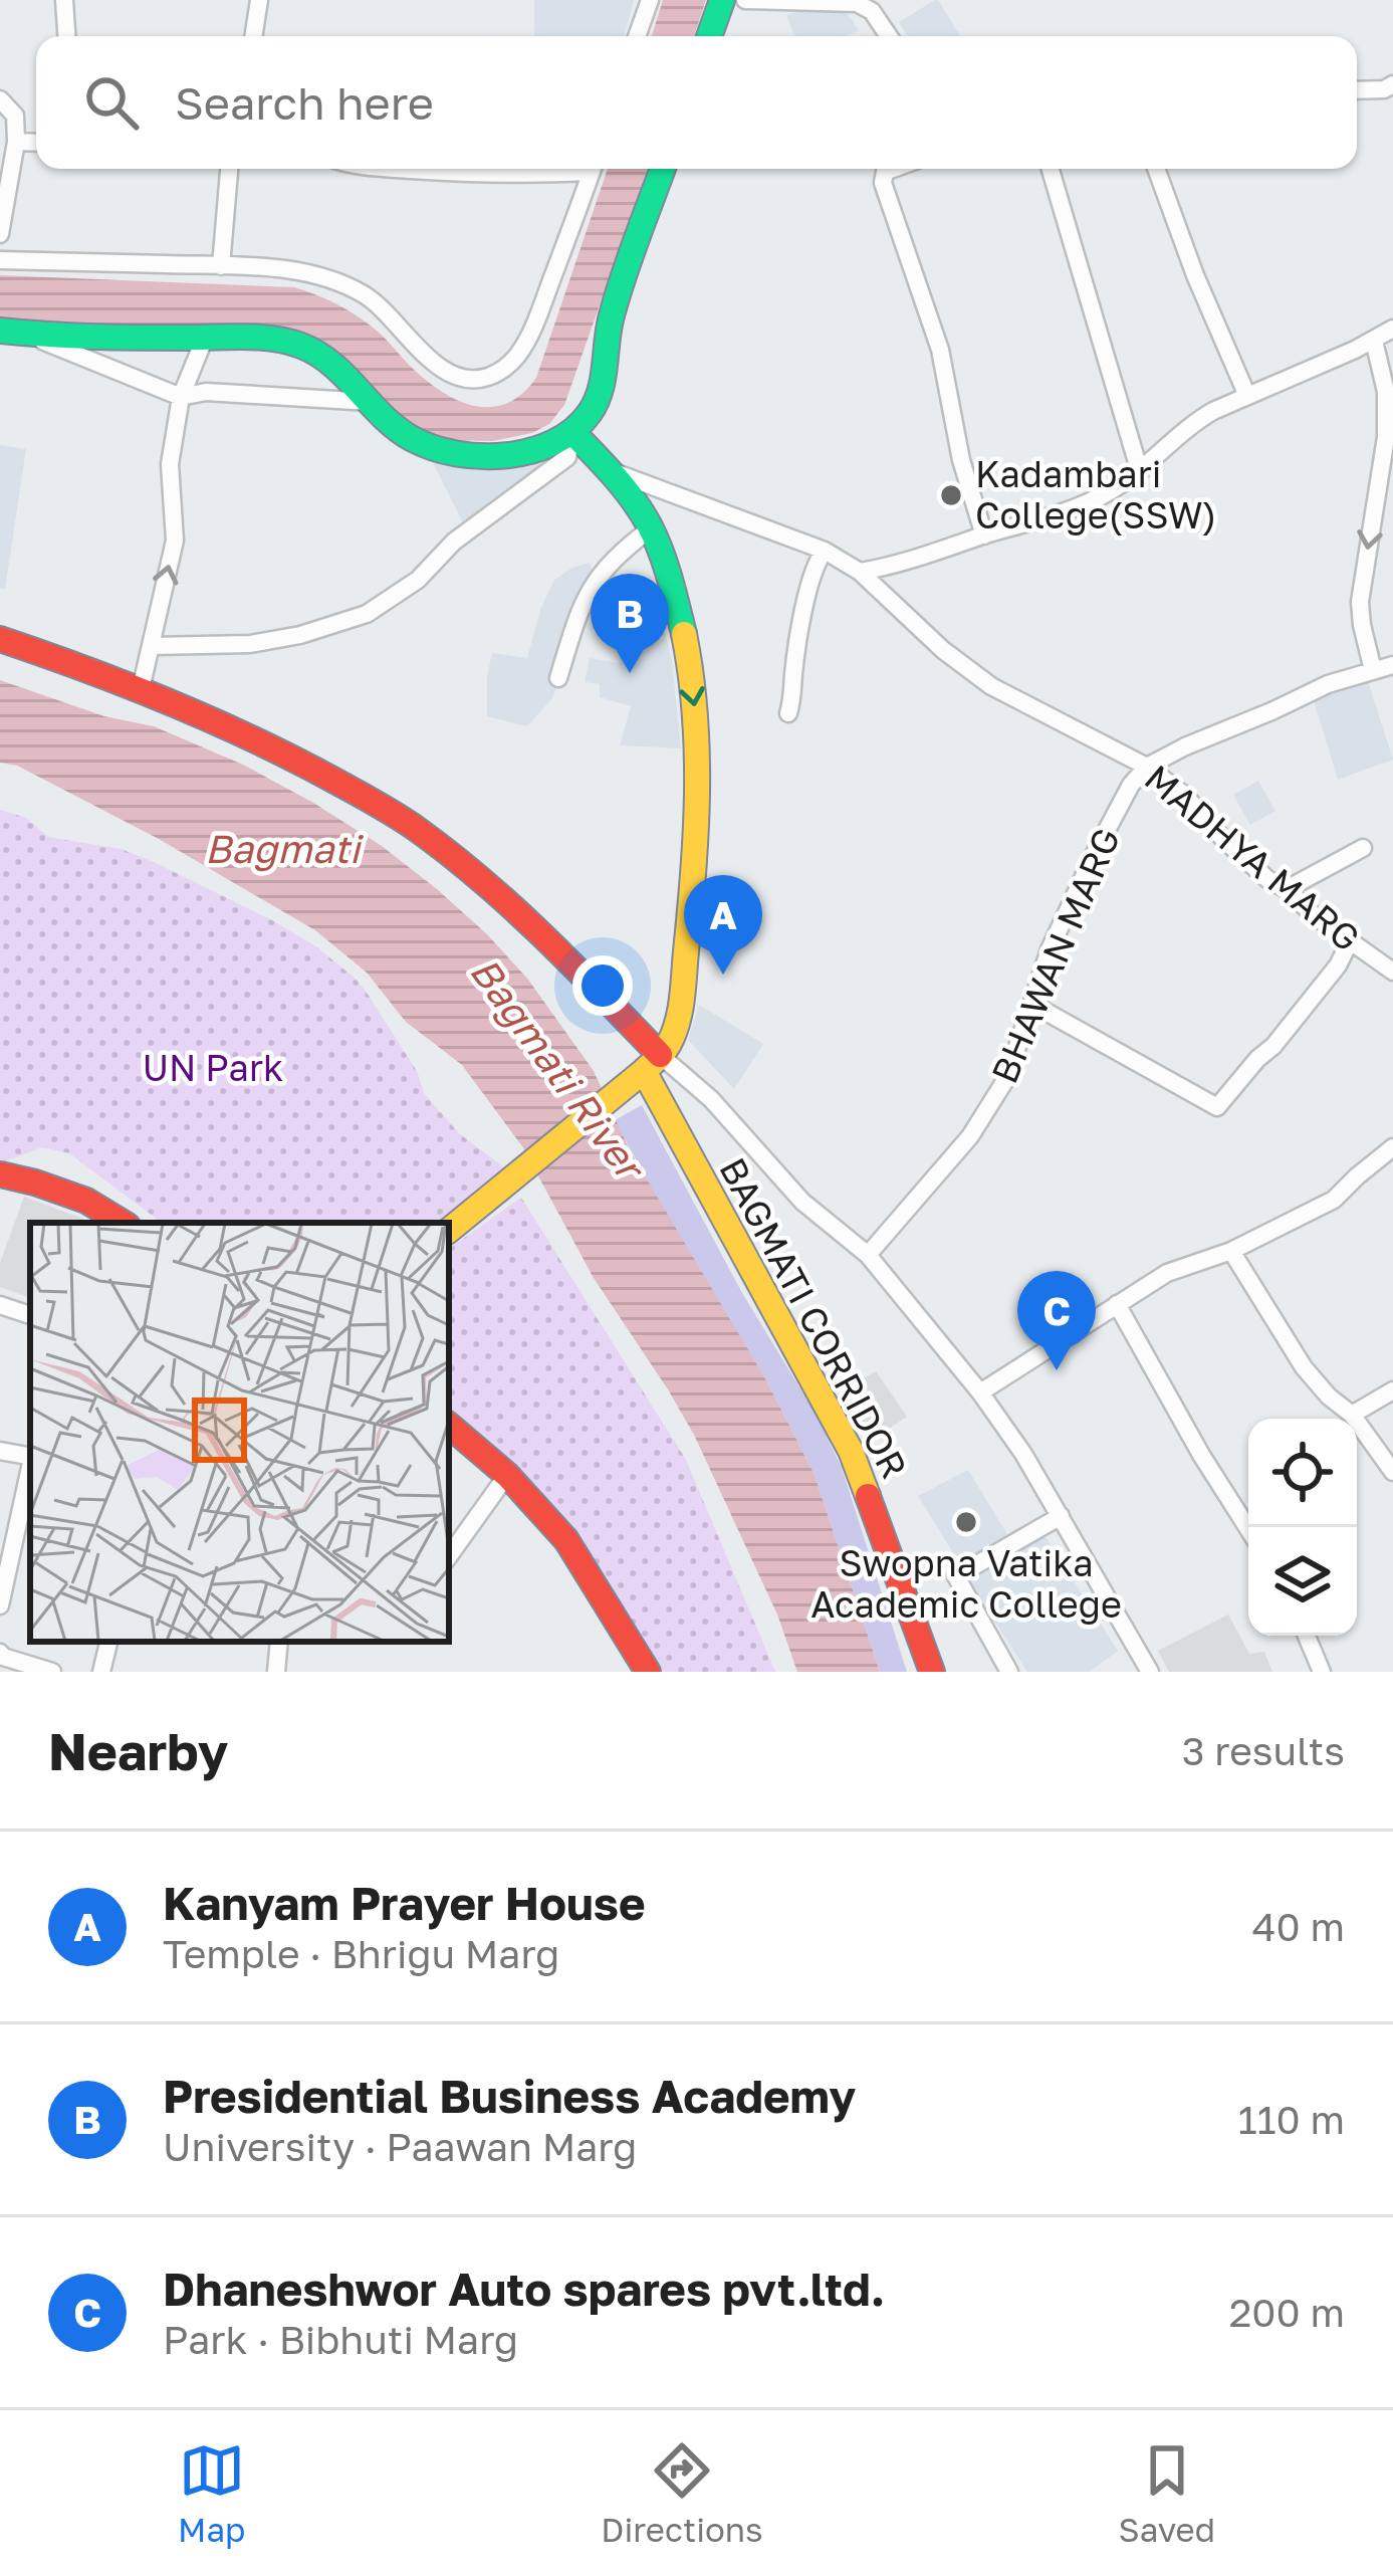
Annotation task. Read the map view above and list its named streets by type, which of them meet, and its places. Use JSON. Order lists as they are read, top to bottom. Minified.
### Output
{"streets":{"street":["MADHYA MARG","BHAWAN MARG","BAGMATI CORRIDOR"]},"crossings":[["MADHYA MARG","BHAWAN MARG"]],"water":["Bagmati","Bagmati River"],"parks":["UN Park"],"places":["Kadambari College(SSW)","Swopna Vatika Academic College"],"page":{"search":"Search here","pins":["B","A","C"],"heading":["Nearby","3 results"],"list":[{"mark":"A","name":"Kanyam Prayer House","note":"Temple · Bhrigu Marg","value":"40 m"},{"mark":"B","name":"Presidential Business Academy","note":"University · Paawan Marg","value":"110 m"},{"mark":"C","name":"Dhaneshwor Auto spares pvt.ltd.","note":"Park · Bibhuti Marg","value":"200 m"}],"nav":["Map","Directions","Saved"]}}
